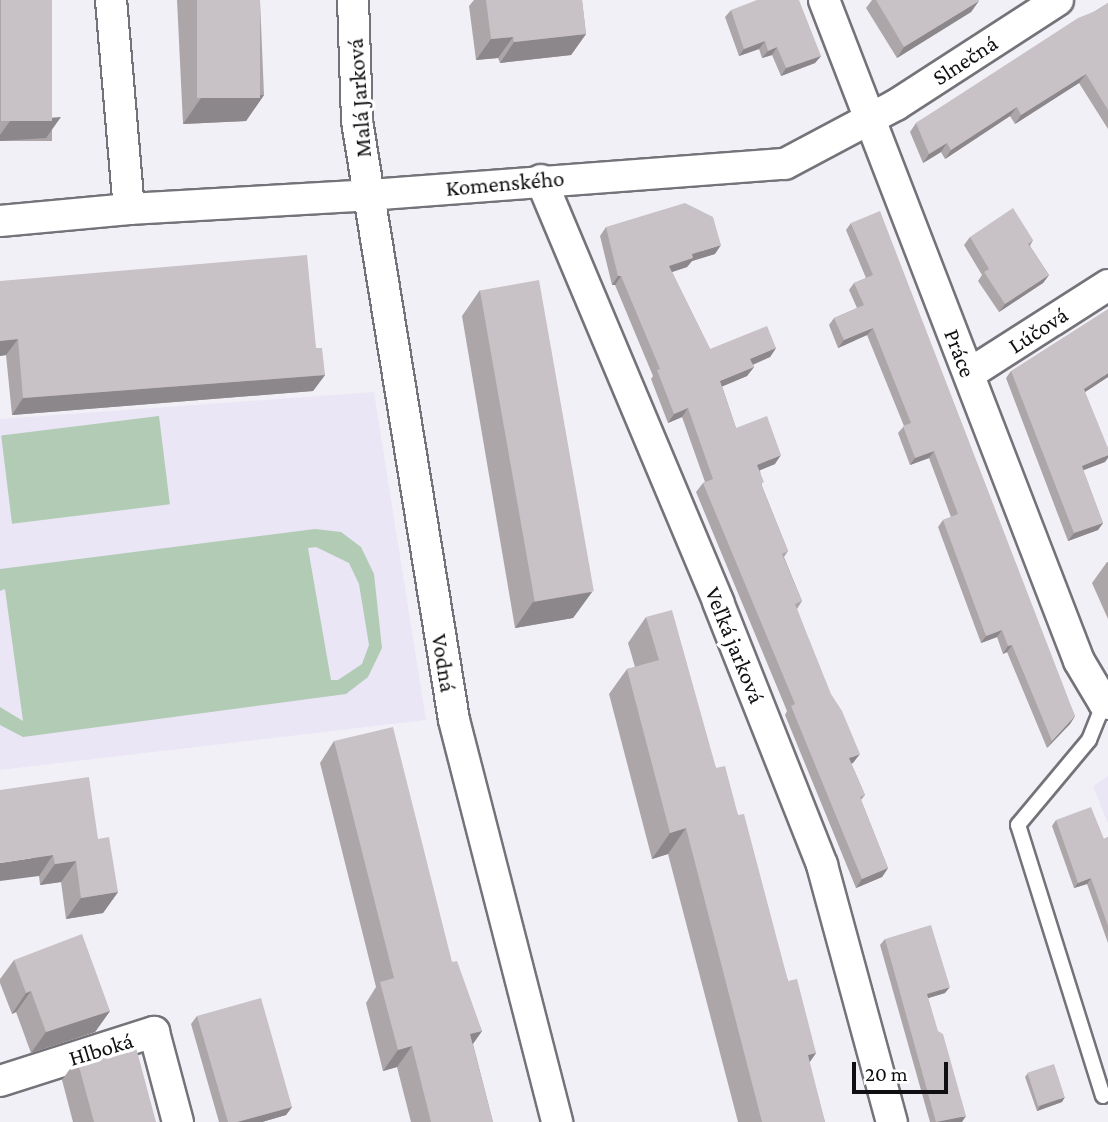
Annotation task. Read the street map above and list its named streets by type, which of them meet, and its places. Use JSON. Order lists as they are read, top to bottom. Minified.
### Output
{"streets":{"street":["Slnečná","Malá Jarková","Komenského","Lúčová","Práce","Veľká jarková","Vodná","Hlboká"]},"crossings":[["Slnečná","Komenského"],["Slnečná","Práce"],["Malá Jarková","Komenského"],["Malá Jarková","Vodná"],["Komenského","Práce"],["Komenského","Veľká jarková"],["Komenského","Vodná"],["Lúčová","Práce"]],"scale_bar":"20 m"}
